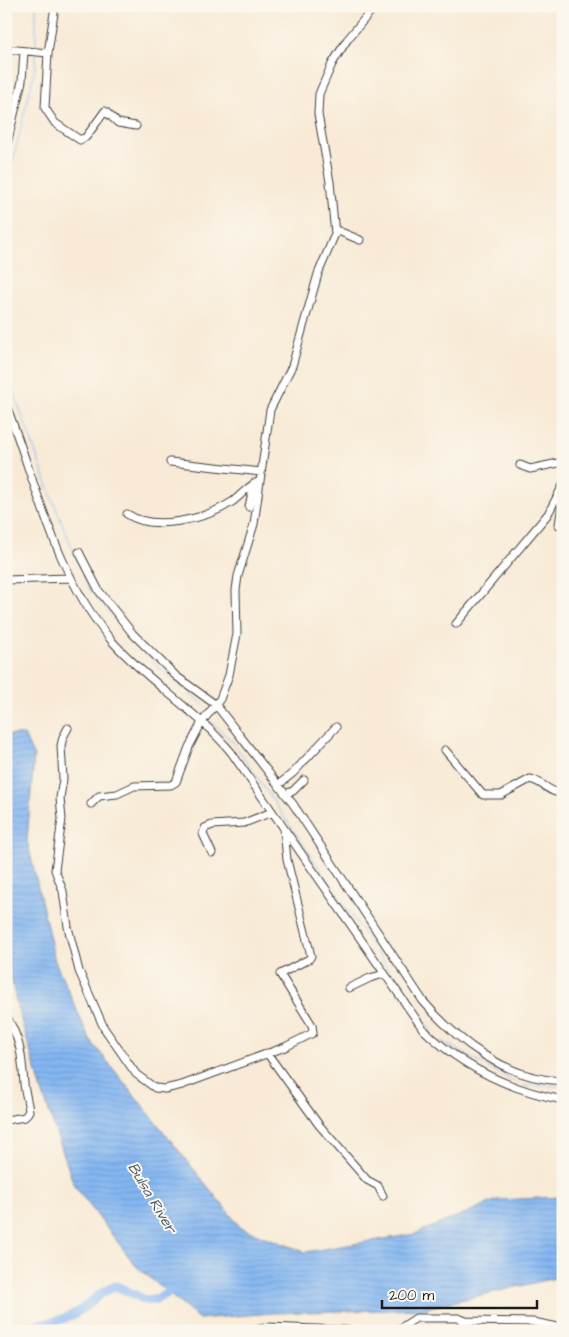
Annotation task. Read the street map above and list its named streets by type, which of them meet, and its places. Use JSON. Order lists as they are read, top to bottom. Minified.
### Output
{"water":["Bulsa River"],"scale_bar":"200 m"}
